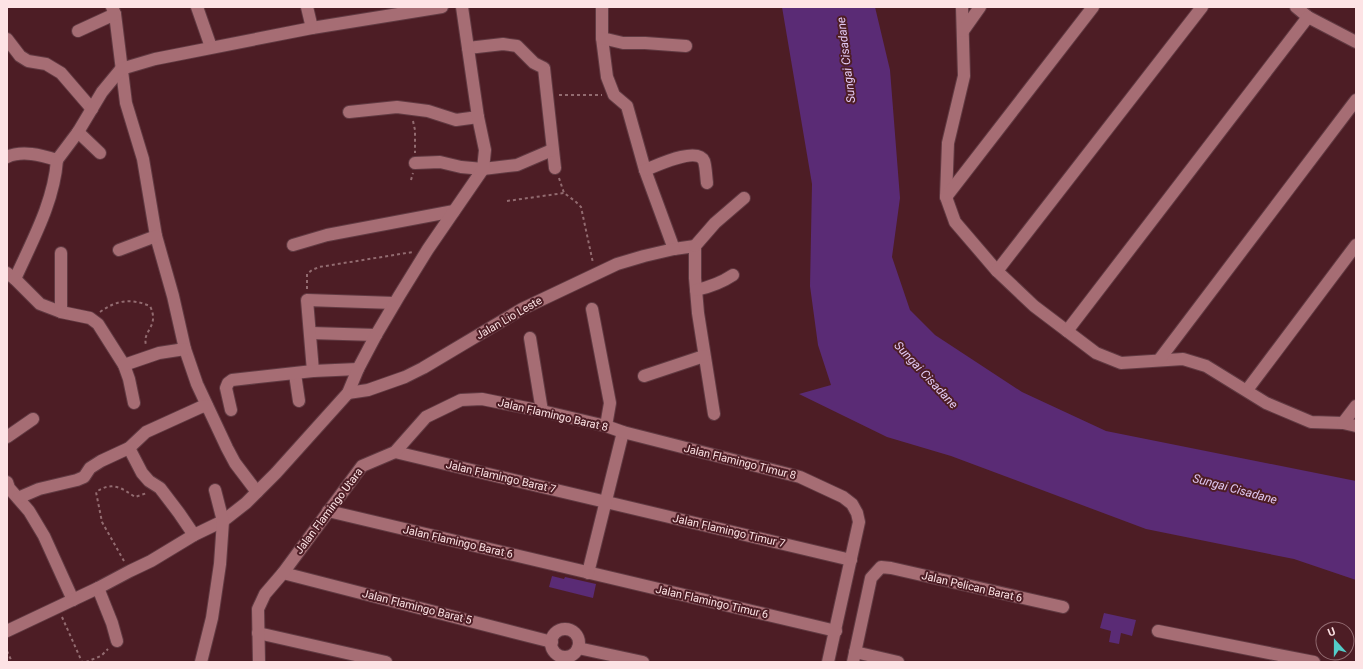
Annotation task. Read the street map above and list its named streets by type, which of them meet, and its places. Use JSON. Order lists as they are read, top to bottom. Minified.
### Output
{"streets":{"street":["Jalan Lio Leste","Jalan Flamingo Barat 8","Jalan Flamingo Timur 8","Jalan Flamingo Barat 7","Jalan Flamingo Utara","Jalan Flamingo Timur 7","Jalan Flamingo Barat 6","Jalan Pelican Barat 6","Jalan Flamingo Timur 6","Jalan Flamingo Barat 5"]},"crossings":[["Jalan Flamingo Barat 8","Jalan Flamingo Timur 8"],["Jalan Flamingo Barat 8","Jalan Flamingo Utara"],["Jalan Flamingo Timur 8","Jalan Flamingo Timur 7"],["Jalan Flamingo Barat 7","Jalan Flamingo Utara"],["Jalan Flamingo Barat 7","Jalan Flamingo Timur 7"],["Jalan Flamingo Utara","Jalan Flamingo Barat 6"],["Jalan Flamingo Utara","Jalan Flamingo Barat 5"],["Jalan Flamingo Barat 6","Jalan Flamingo Timur 6"]],"water":["Sungai Cisadane"],"north":"top"}
